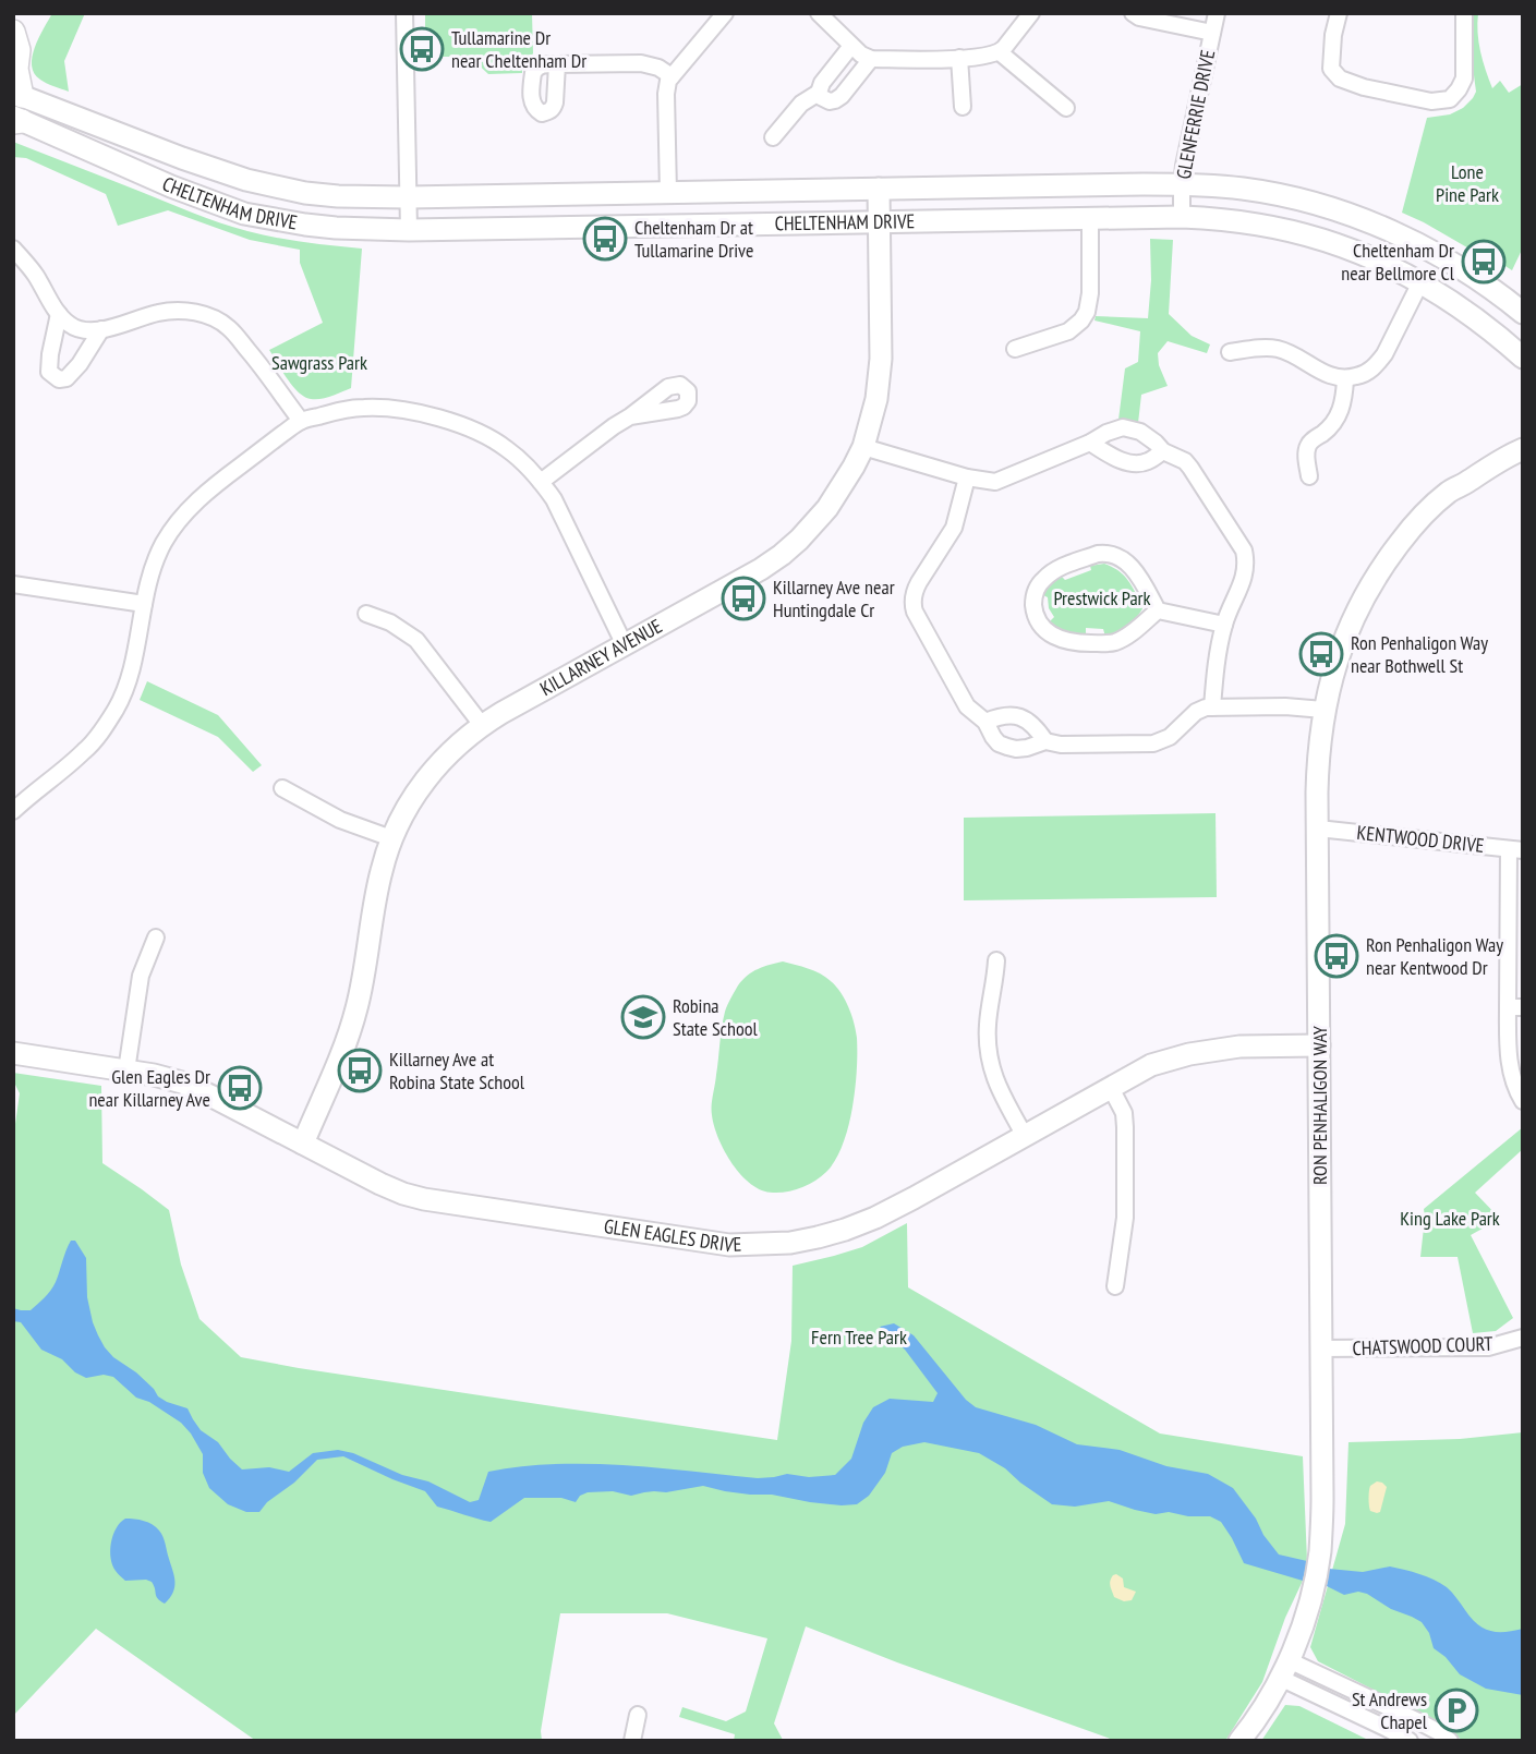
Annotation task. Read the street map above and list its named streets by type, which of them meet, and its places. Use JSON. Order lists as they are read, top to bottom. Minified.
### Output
{"streets":{"street":["GLENFERRIE DRIVE","CHELTENHAM DRIVE","KILLARNEY AVENUE","KENTWOOD DRIVE","RON PENHALIGON WAY","GLEN EAGLES DRIVE","CHATSWOOD COURT"]},"crossings":[["GLENFERRIE DRIVE","CHELTENHAM DRIVE"],["CHELTENHAM DRIVE","KILLARNEY AVENUE"],["KILLARNEY AVENUE","GLEN EAGLES DRIVE"],["KENTWOOD DRIVE","RON PENHALIGON WAY"],["RON PENHALIGON WAY","GLEN EAGLES DRIVE"],["RON PENHALIGON WAY","CHATSWOOD COURT"]],"parks":["Lone Pine Park","Sawgrass Park","Prestwick Park","King Lake Park","Fern Tree Park"],"places":{"bus stop":["Tullamarine Dr near Cheltenham Dr","Cheltenham Dr at Tullamarine Drive","Cheltenham Dr near Bellmore Cl","Killarney Ave near Huntingdale Cr","Ron Penhaligon Way near Bothwell St","Ron Penhaligon Way near Kentwood Dr","Killarney Ave at Robina State School","Glen Eagles Dr near Killarney Ave"],"school or university":["Robina State School"],"parking":["St Andrews Chapel"]}}
